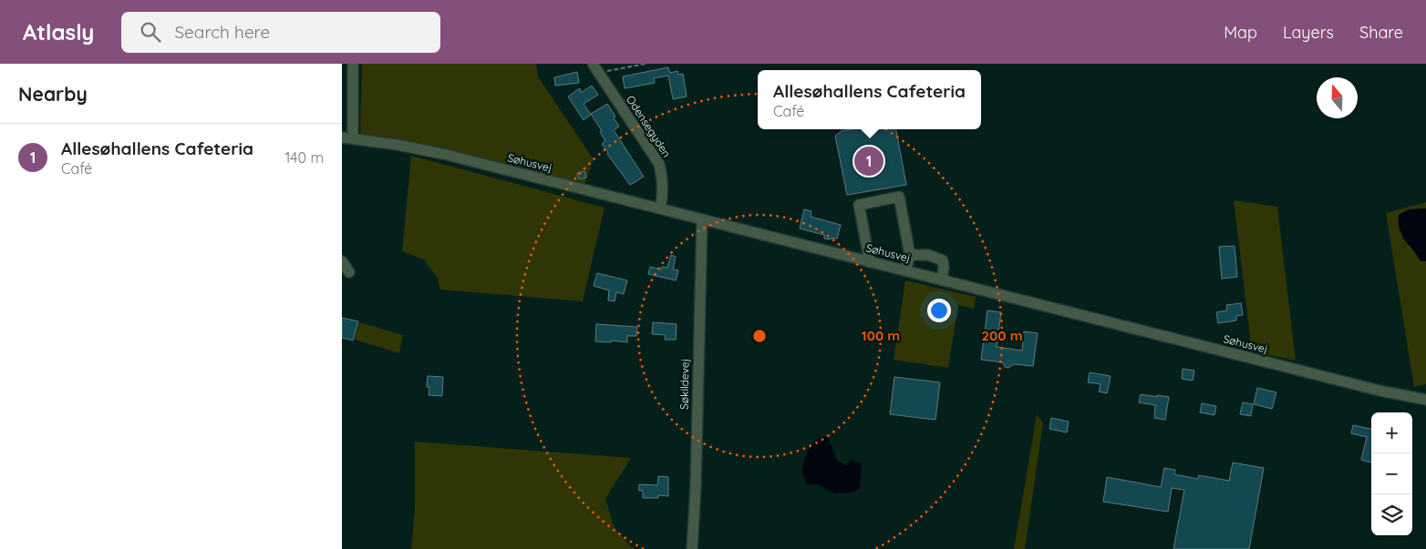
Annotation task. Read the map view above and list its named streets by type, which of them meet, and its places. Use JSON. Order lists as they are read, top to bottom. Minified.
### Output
{"streets":{"street":["Odensegyden","Søhusvej","Søkildevej"]},"crossings":[["Odensegyden","Søhusvej"],["Søhusvej","Søkildevej"]],"north":"top","page":{"header":"Atlasly","search":"Search here","nav":["Map","Layers","Share"],"heading":"Nearby","popup":["Allesøhallens Cafeteria","Café"],"list":[{"mark":"1","name":"Allesøhallens Cafeteria","note":"Café","value":"140 m"}],"pins":"1","map_buttons":["+","−"]},"rings":["100 m","200 m"]}
